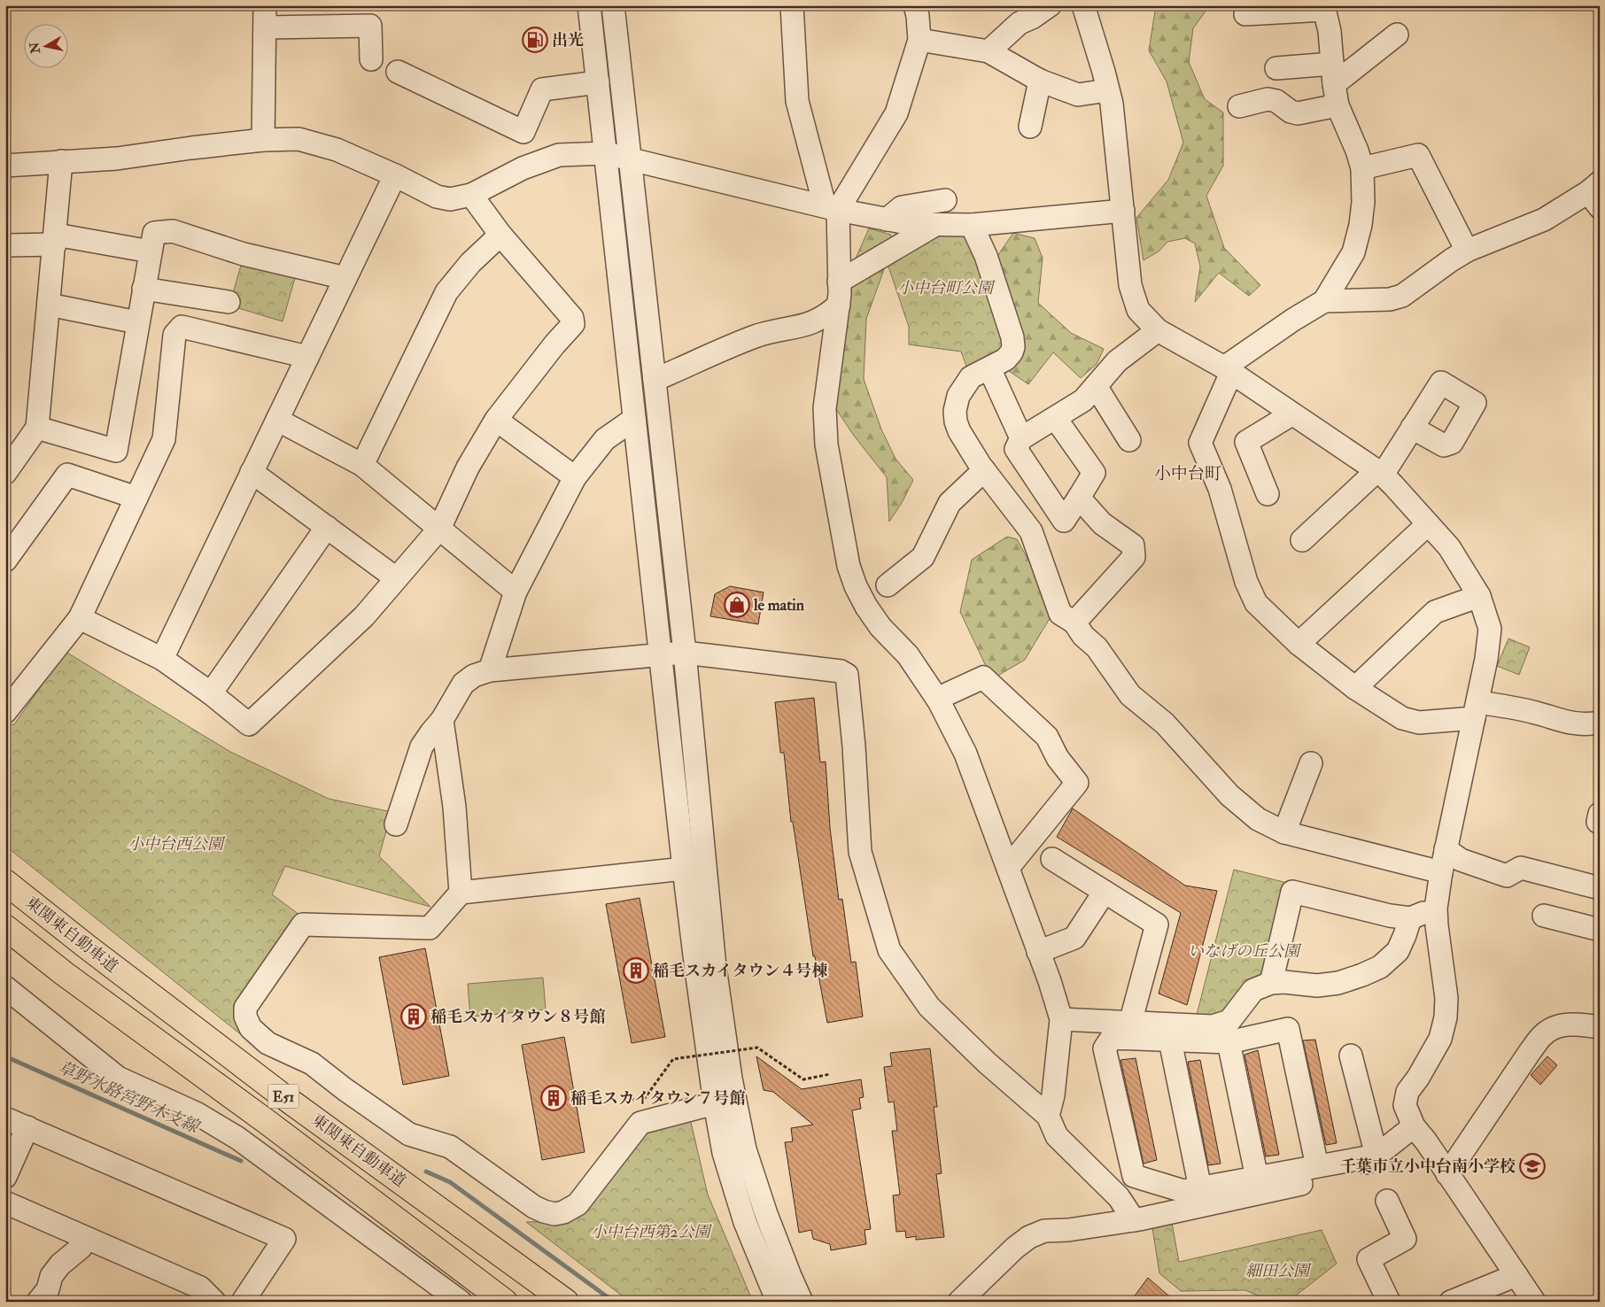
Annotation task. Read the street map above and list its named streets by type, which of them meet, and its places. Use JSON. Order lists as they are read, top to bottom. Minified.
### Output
{"streets":{"highway":["東関東自動車道","E51"]},"districts":["小中台町"],"water":["草野水路宮野木支線"],"parks":["小中台町公園","小中台西公園","いなげの丘公園","小中台西第2公園","細田公園"],"places":{"fuel station":["出光"],"shop":["le matin"],"building":["稲毛スカイタウン４号棟","稲毛スカイタウン８号館","稲毛スカイタウン７号館"],"school or university":["千葉市立小中台南小学校"]},"north":"left"}
